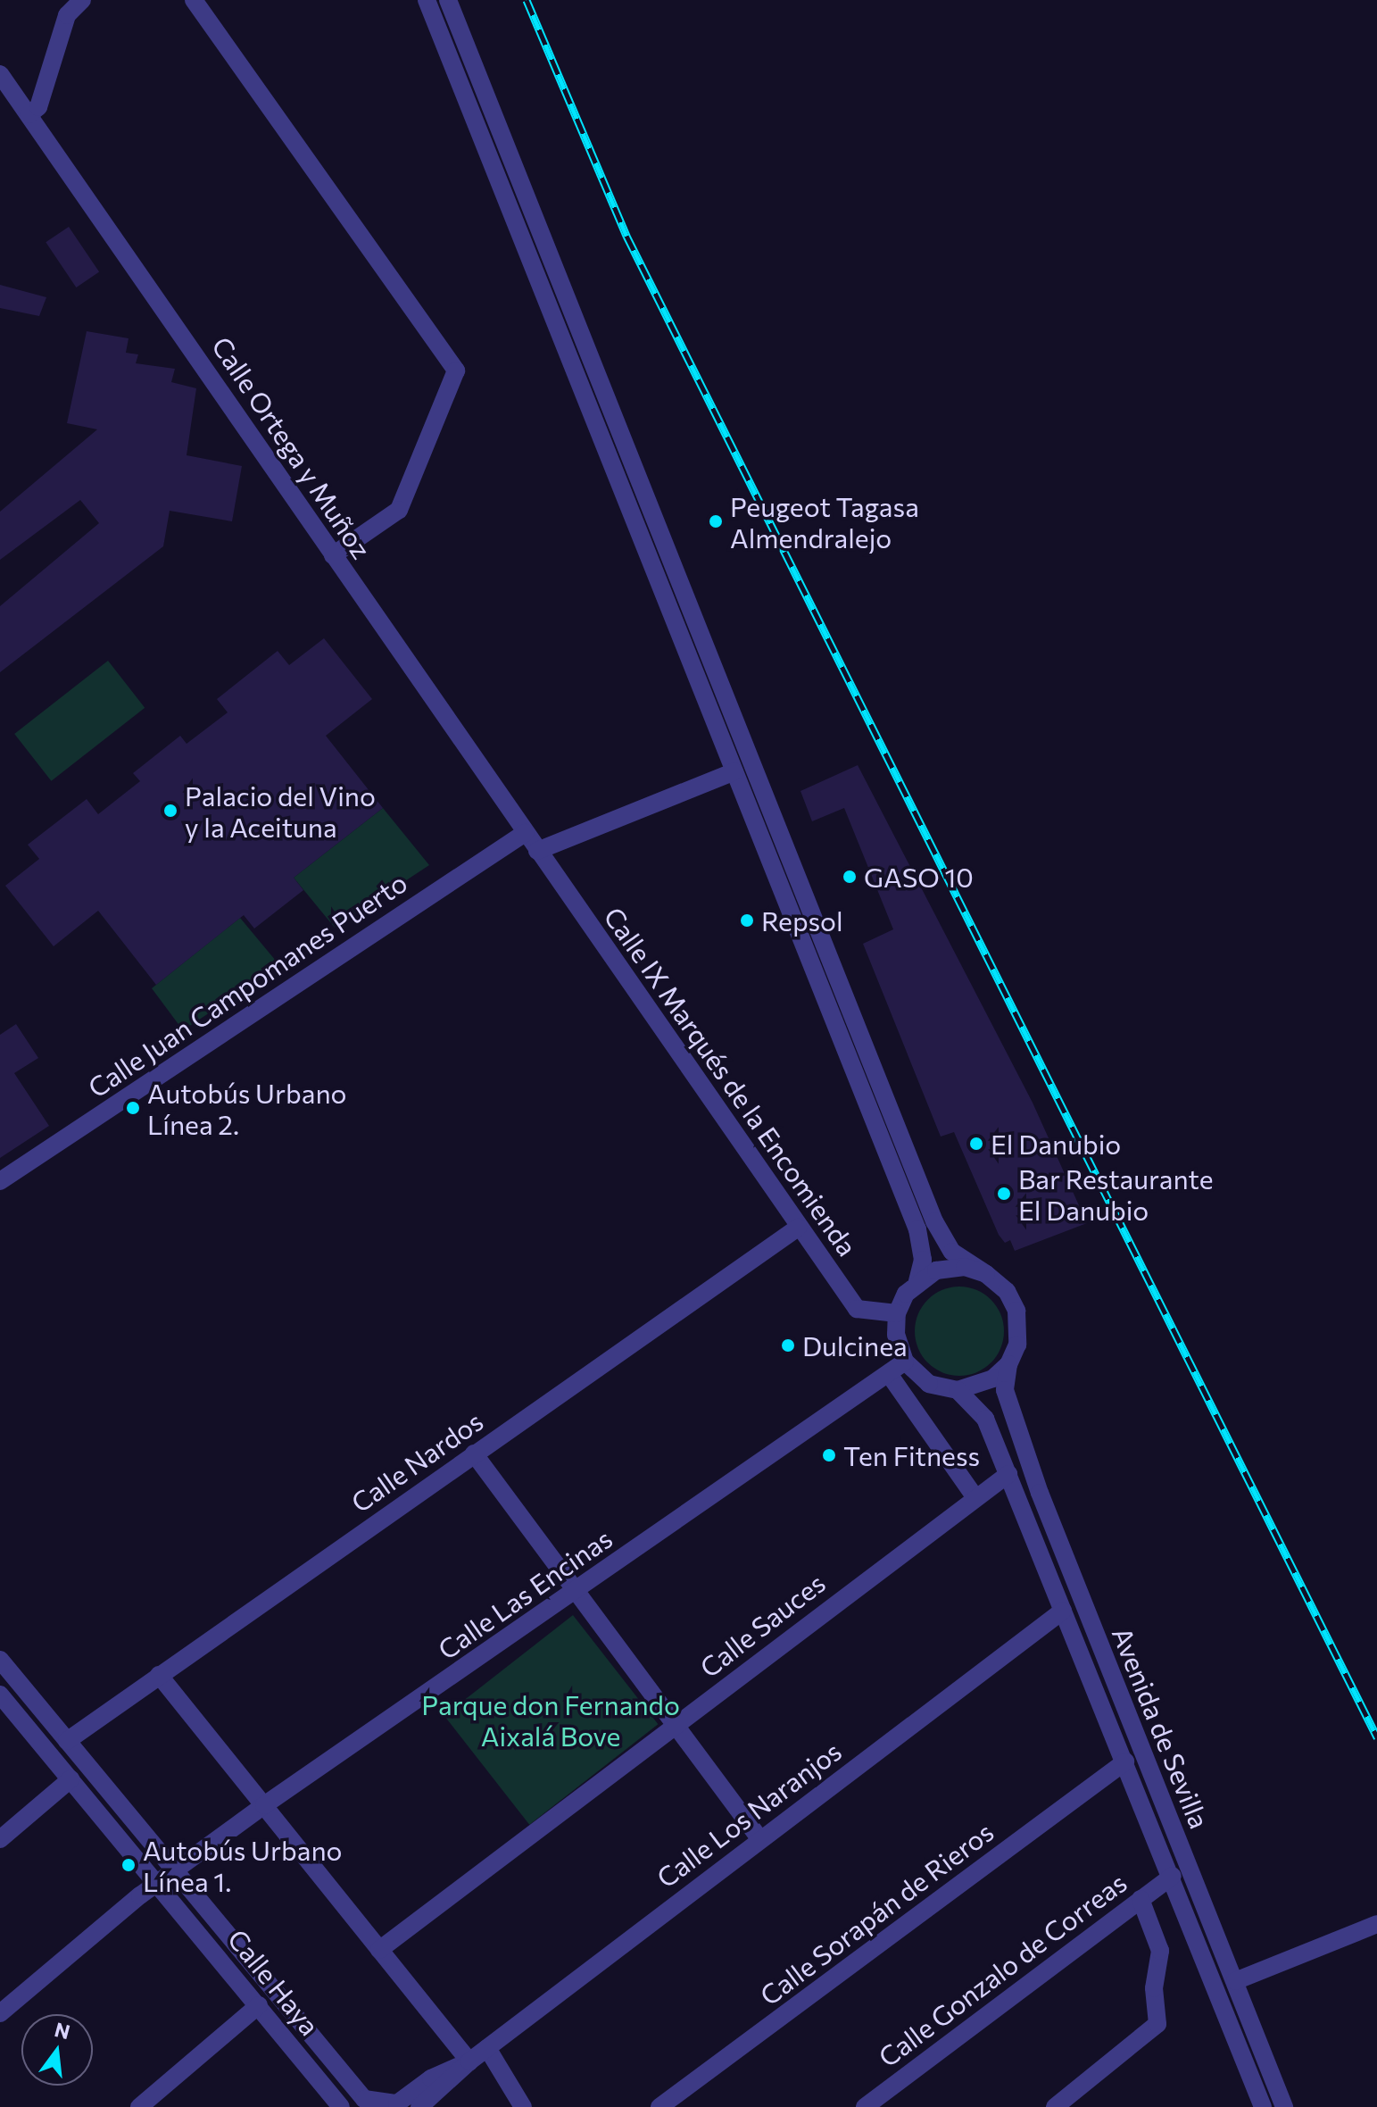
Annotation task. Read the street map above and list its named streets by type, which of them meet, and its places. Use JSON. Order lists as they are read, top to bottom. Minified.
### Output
{"streets":{"street":["Calle Ortega y Muñoz","Calle Juan Campomanes Puerto","Calle IX Marqués de la Encomienda","Calle Nardos","Calle Las Encinas","Calle Sauces","Avenida de Sevilla","Calle Los Naranjos","Calle Sorapán de Rieros","Calle Gonzalo de Correas","Calle Haya"]},"crossings":[["Calle Ortega y Muñoz","Calle Juan Campomanes Puerto"],["Calle Ortega y Muñoz","Calle IX Marqués de la Encomienda"],["Calle IX Marqués de la Encomienda","Calle Nardos"],["Calle IX Marqués de la Encomienda","Calle Las Encinas"],["Calle IX Marqués de la Encomienda","Avenida de Sevilla"],["Calle Las Encinas","Avenida de Sevilla"],["Calle Las Encinas","Calle Haya"],["Calle Sauces","Avenida de Sevilla"],["Avenida de Sevilla","Calle Los Naranjos"],["Avenida de Sevilla","Calle Sorapán de Rieros"],["Avenida de Sevilla","Calle Gonzalo de Correas"]],"parks":["Parque don Fernando Aixalá Bove"],"places":["Peugeot Tagasa Almendralejo","Palacio del Vino y la Aceituna","GASO 10","Repsol","Autobús Urbano Línea 2.","El Danubio","Bar Restaurante El Danubio","Dulcinea","Ten Fitness","Autobús Urbano Línea 1."],"north":"top"}
